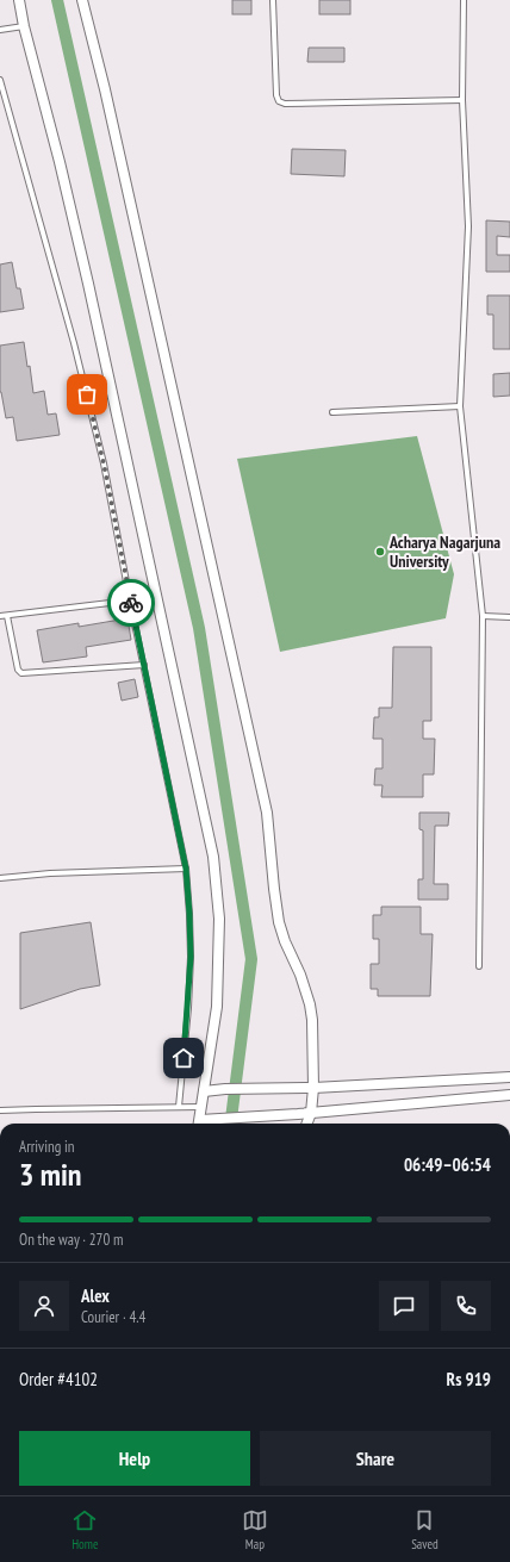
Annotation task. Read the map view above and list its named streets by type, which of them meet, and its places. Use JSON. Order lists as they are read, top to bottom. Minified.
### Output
{"places":["Acharya Nagarjuna University"],"page":{"heading":["3 min","Arriving in","06:49–06:54"],"panel":["Alex","Courier · 4.4","Order #4102","Rs 919"],"bar":"On the way · 270 m","buttons":["Help","Share"],"tabs":["Home","Map","Saved"]}}
